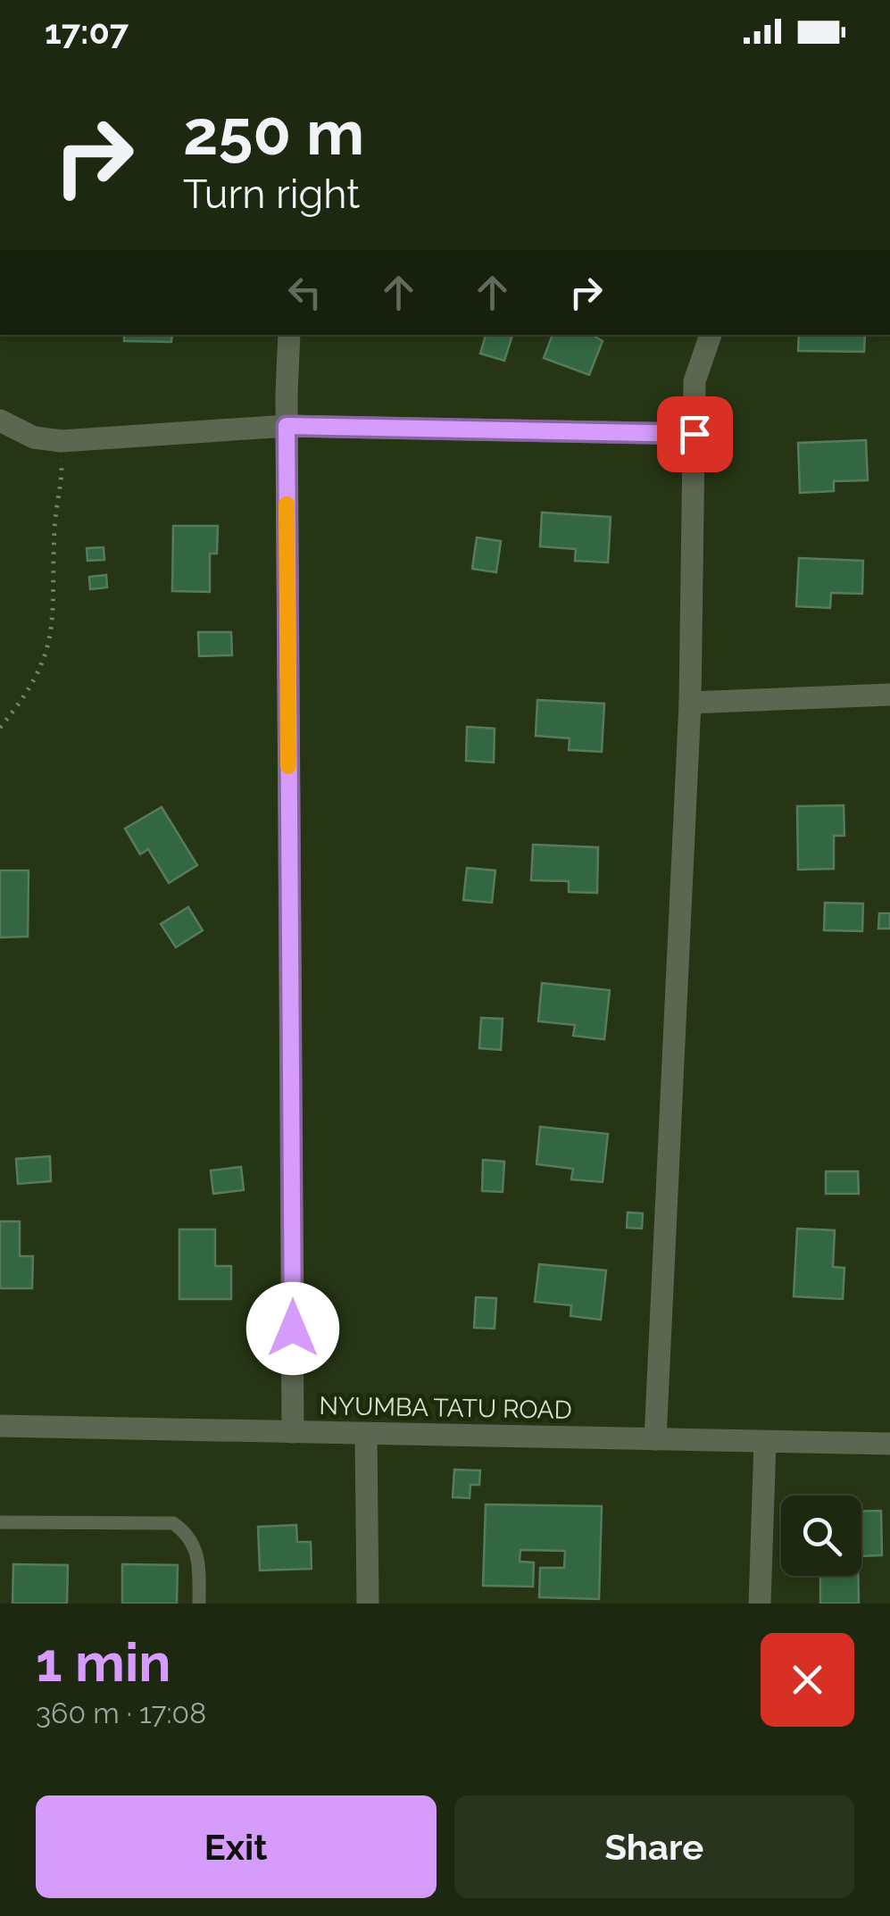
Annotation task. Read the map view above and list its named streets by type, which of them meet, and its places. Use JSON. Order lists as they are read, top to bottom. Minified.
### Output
{"streets":{"street":["NYUMBA TATU ROAD"]},"page":{"status":"17:07","turn":["250 m","Turn right"],"heading":["1 min","360 m · 17:08"],"buttons":["Exit","Share"]}}
